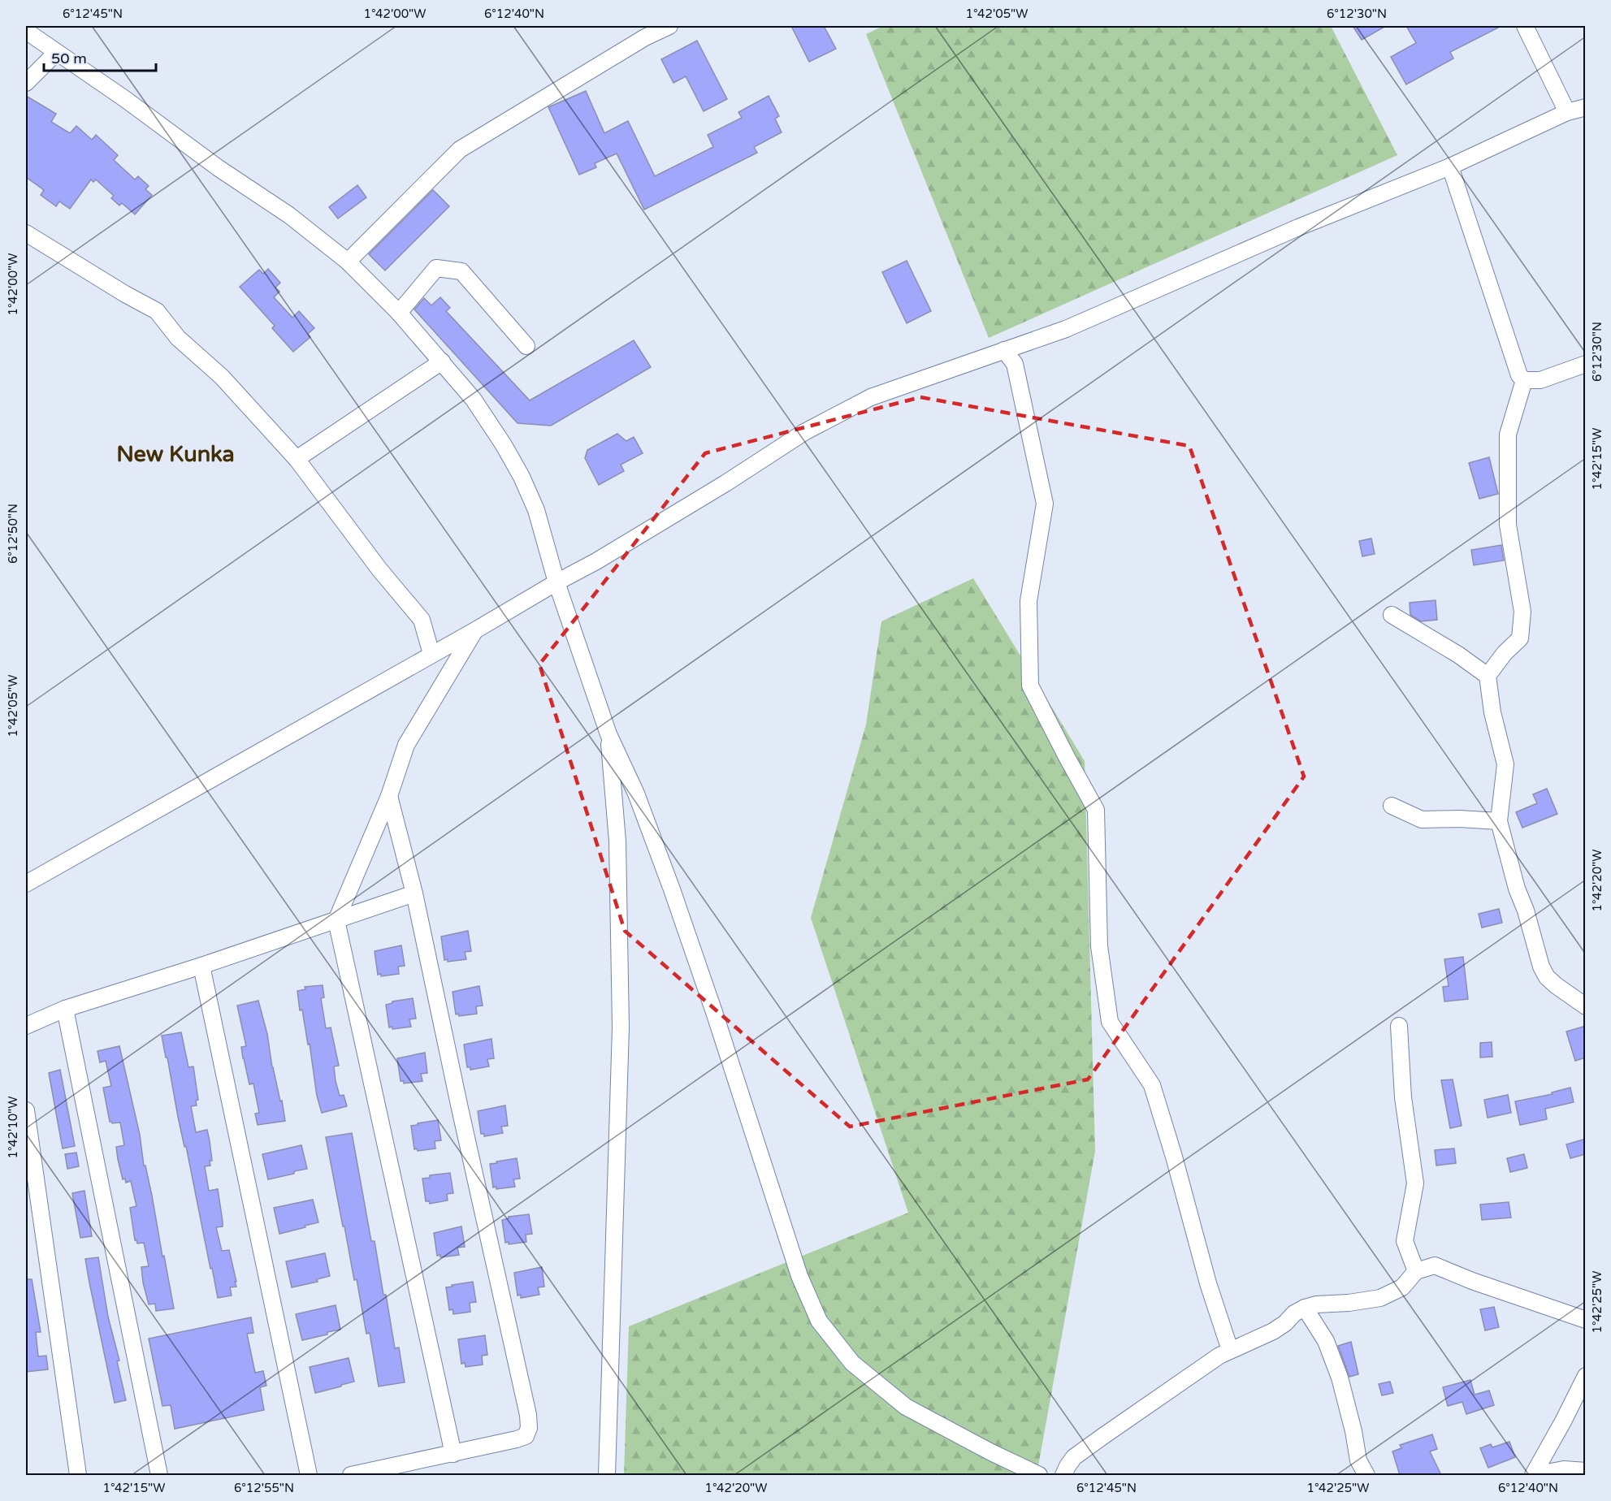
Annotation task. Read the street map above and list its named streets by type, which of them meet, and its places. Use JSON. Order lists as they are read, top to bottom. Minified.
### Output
{"districts":["New Kunka"],"scale_bar":"50 m","coordinates":["6°12'45\"N","1°42'00\"W","6°12'40\"N","1°42'05\"W","6°12'30\"N","1°42'15\"W","6°12'50\"N","1°42'20\"W","1°42'10\"W","1°42'25\"W","6°12'55\"N"]}
